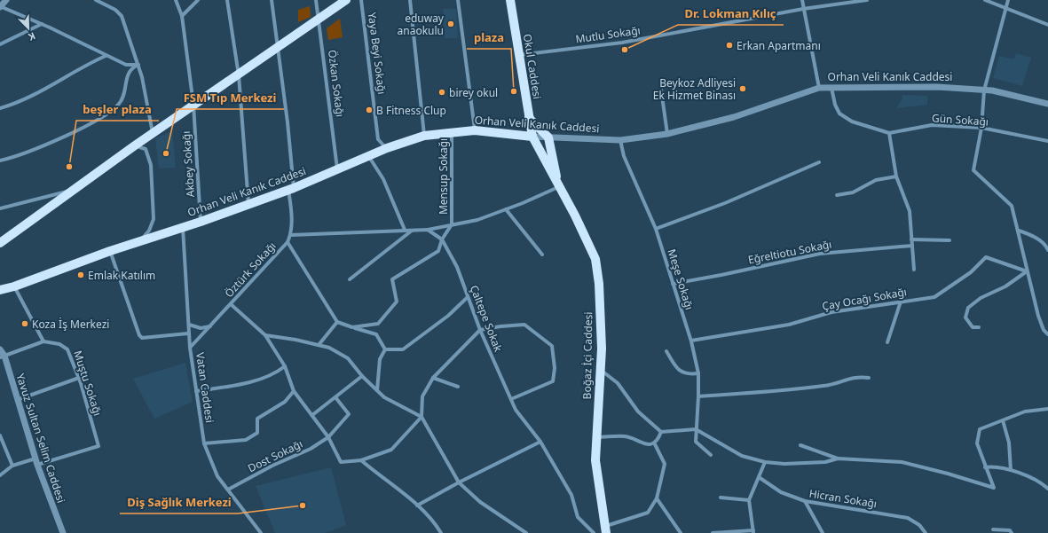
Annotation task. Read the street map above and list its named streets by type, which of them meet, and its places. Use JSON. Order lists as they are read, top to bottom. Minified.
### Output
{"streets":{"main road":["Okul Caddesi","Orhan Veli Kanık Caddesi","Boğaz İçi Caddesi"],"street":["Mutlu Sokağı","Yaya Beyi Sokağı","Özkan Sokağı","Gün Sokağı","Akbey Sokağı","Mensup Sokağı","Eğreltiotu Sokağı","Öztürk Sokağı","Meşe Sokağı","Çay Ocağı Sokağı","Çaltepe Sokak","Muştu Sokağı","Vatan Caddesi","Yavuz Sultan Selim Caddesi","Dost Sokağı","Hicran Sokağı"]},"crossings":[["Mutlu Sokağı","Okul Caddesi"],["Yaya Beyi Sokağı","Orhan Veli Kanık Caddesi"],["Okul Caddesi","Orhan Veli Kanık Caddesi"],["Okul Caddesi","Boğaz İçi Caddesi"],["Orhan Veli Kanık Caddesi","Özkan Sokağı"],["Orhan Veli Kanık Caddesi","Gün Sokağı"],["Orhan Veli Kanık Caddesi","Akbey Sokağı"],["Orhan Veli Kanık Caddesi","Mensup Sokağı"],["Orhan Veli Kanık Caddesi","Öztürk Sokağı"],["Orhan Veli Kanık Caddesi","Meşe Sokağı"],["Orhan Veli Kanık Caddesi","Boğaz İçi Caddesi"],["Orhan Veli Kanık Caddesi","Vatan Caddesi"],["Mensup Sokağı","Çaltepe Sokak"],["Eğreltiotu Sokağı","Meşe Sokağı"],["Öztürk Sokağı","Vatan Caddesi"],["Meşe Sokağı","Çay Ocağı Sokağı"],["Muştu Sokağı","Yavuz Sultan Selim Caddesi"],["Vatan Caddesi","Dost Sokağı"]],"places":["eduway anaokulu","Erkan Apartmanı","Dr. Lokman Kılıç","Beykoz Adliyesi Ek Hizmet Binası","plaza","birey okul","B Fitness Clup","FSM Tıp Merkezi","beşler plaza","Emlak Katılım","Koza İş Merkezi","Diş Sağlık Merkezi"],"north":"bottom right"}
